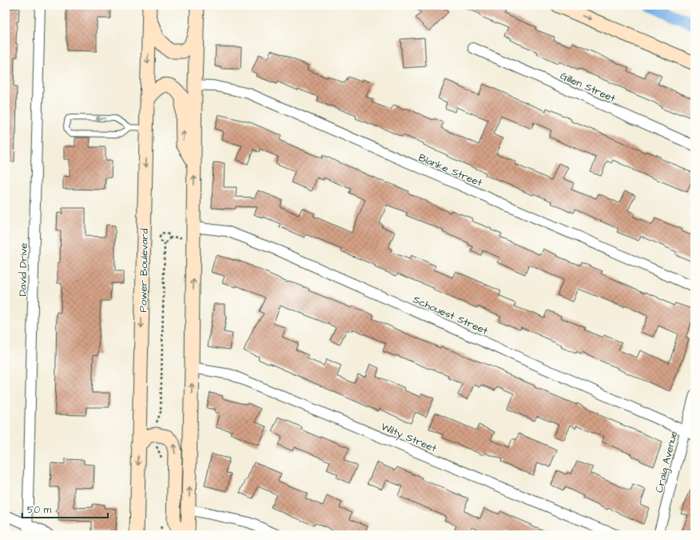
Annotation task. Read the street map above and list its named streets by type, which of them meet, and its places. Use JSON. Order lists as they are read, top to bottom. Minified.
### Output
{"streets":{"main road":["Power Boulevard"],"street":["Gillen Street","Blanke Street","David Drive","Schouest Street","Wilty Street","Craig Avenue"]},"crossings":[["Schouest Street","Craig Avenue"]],"scale_bar":"50 m"}
